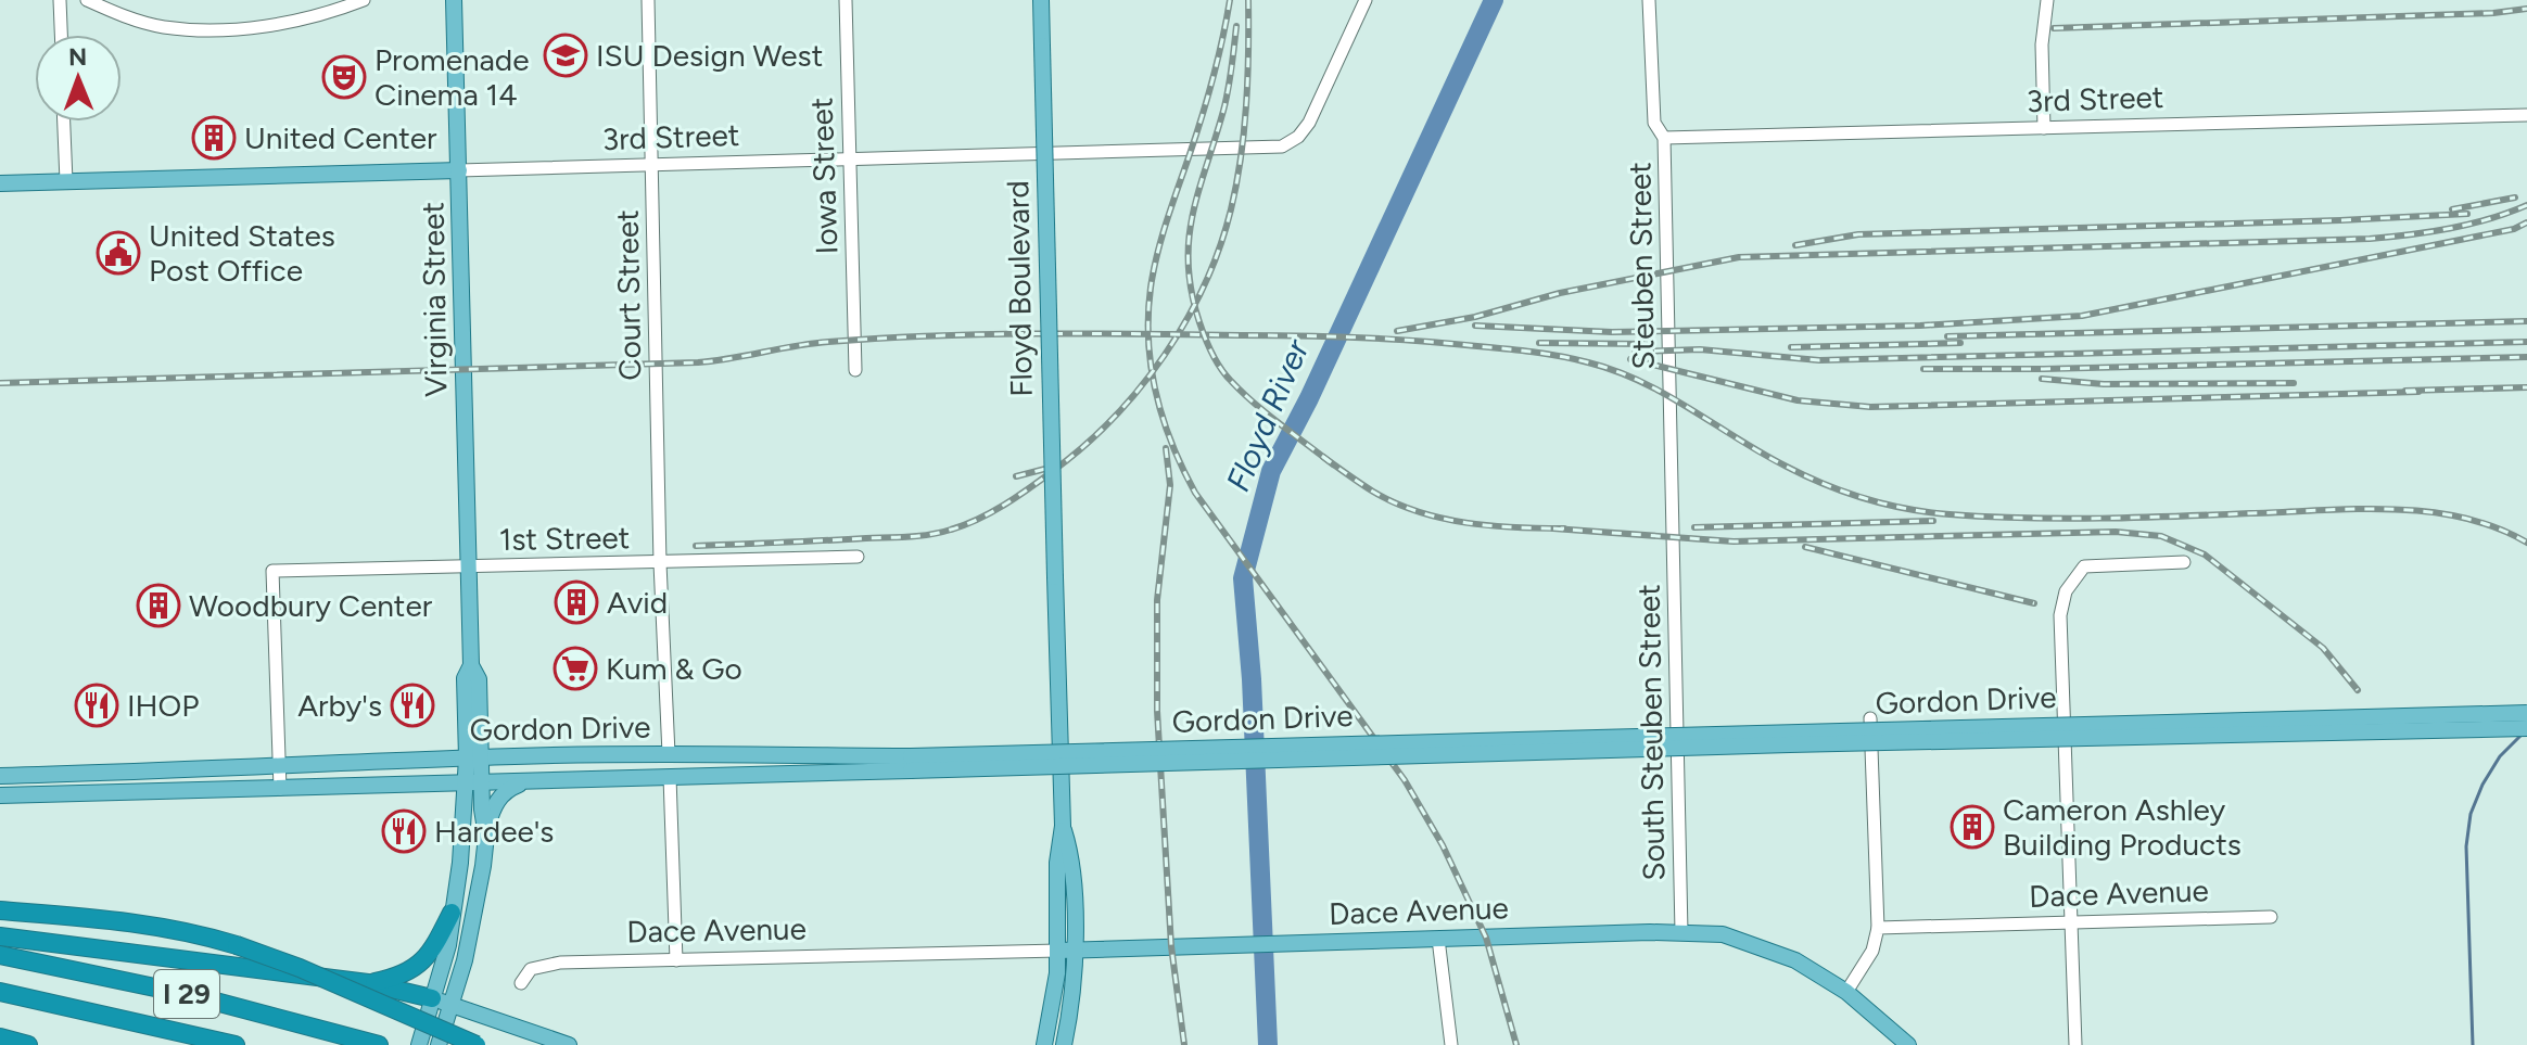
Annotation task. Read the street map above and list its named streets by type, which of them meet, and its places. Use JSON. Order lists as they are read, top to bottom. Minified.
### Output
{"streets":{"highway":["I 29"],"main road":["3rd Street","Floyd Boulevard","Virginia Street","Gordon Drive","Dace Avenue"],"street":["Iowa Street","Steuben Street","Court Street","1st Street","South Steuben Street"]},"crossings":[["3rd Street","Iowa Street"],["3rd Street","Steuben Street"],["3rd Street","Court Street"],["3rd Street","Virginia Street"],["Steuben Street","South Steuben Street"],["Floyd Boulevard","Dace Avenue"],["Court Street","1st Street"],["Court Street","Gordon Drive"],["Virginia Street","1st Street"],["Virginia Street","Gordon Drive"],["1st Street","Gordon Drive"],["South Steuben Street","Dace Avenue"]],"water":["Floyd River"],"places":{"school or university":["ISU Design West"],"theatre":["Promenade Cinema 14"],"building":["United Center","Avid","Woodbury Center","Cameron Ashley Building Products"],"public building":["United States Post Office"],"supermarket":["Kum & Go"],"restaurant":["IHOP","Arby's","Hardee's"]},"north":"top"}
